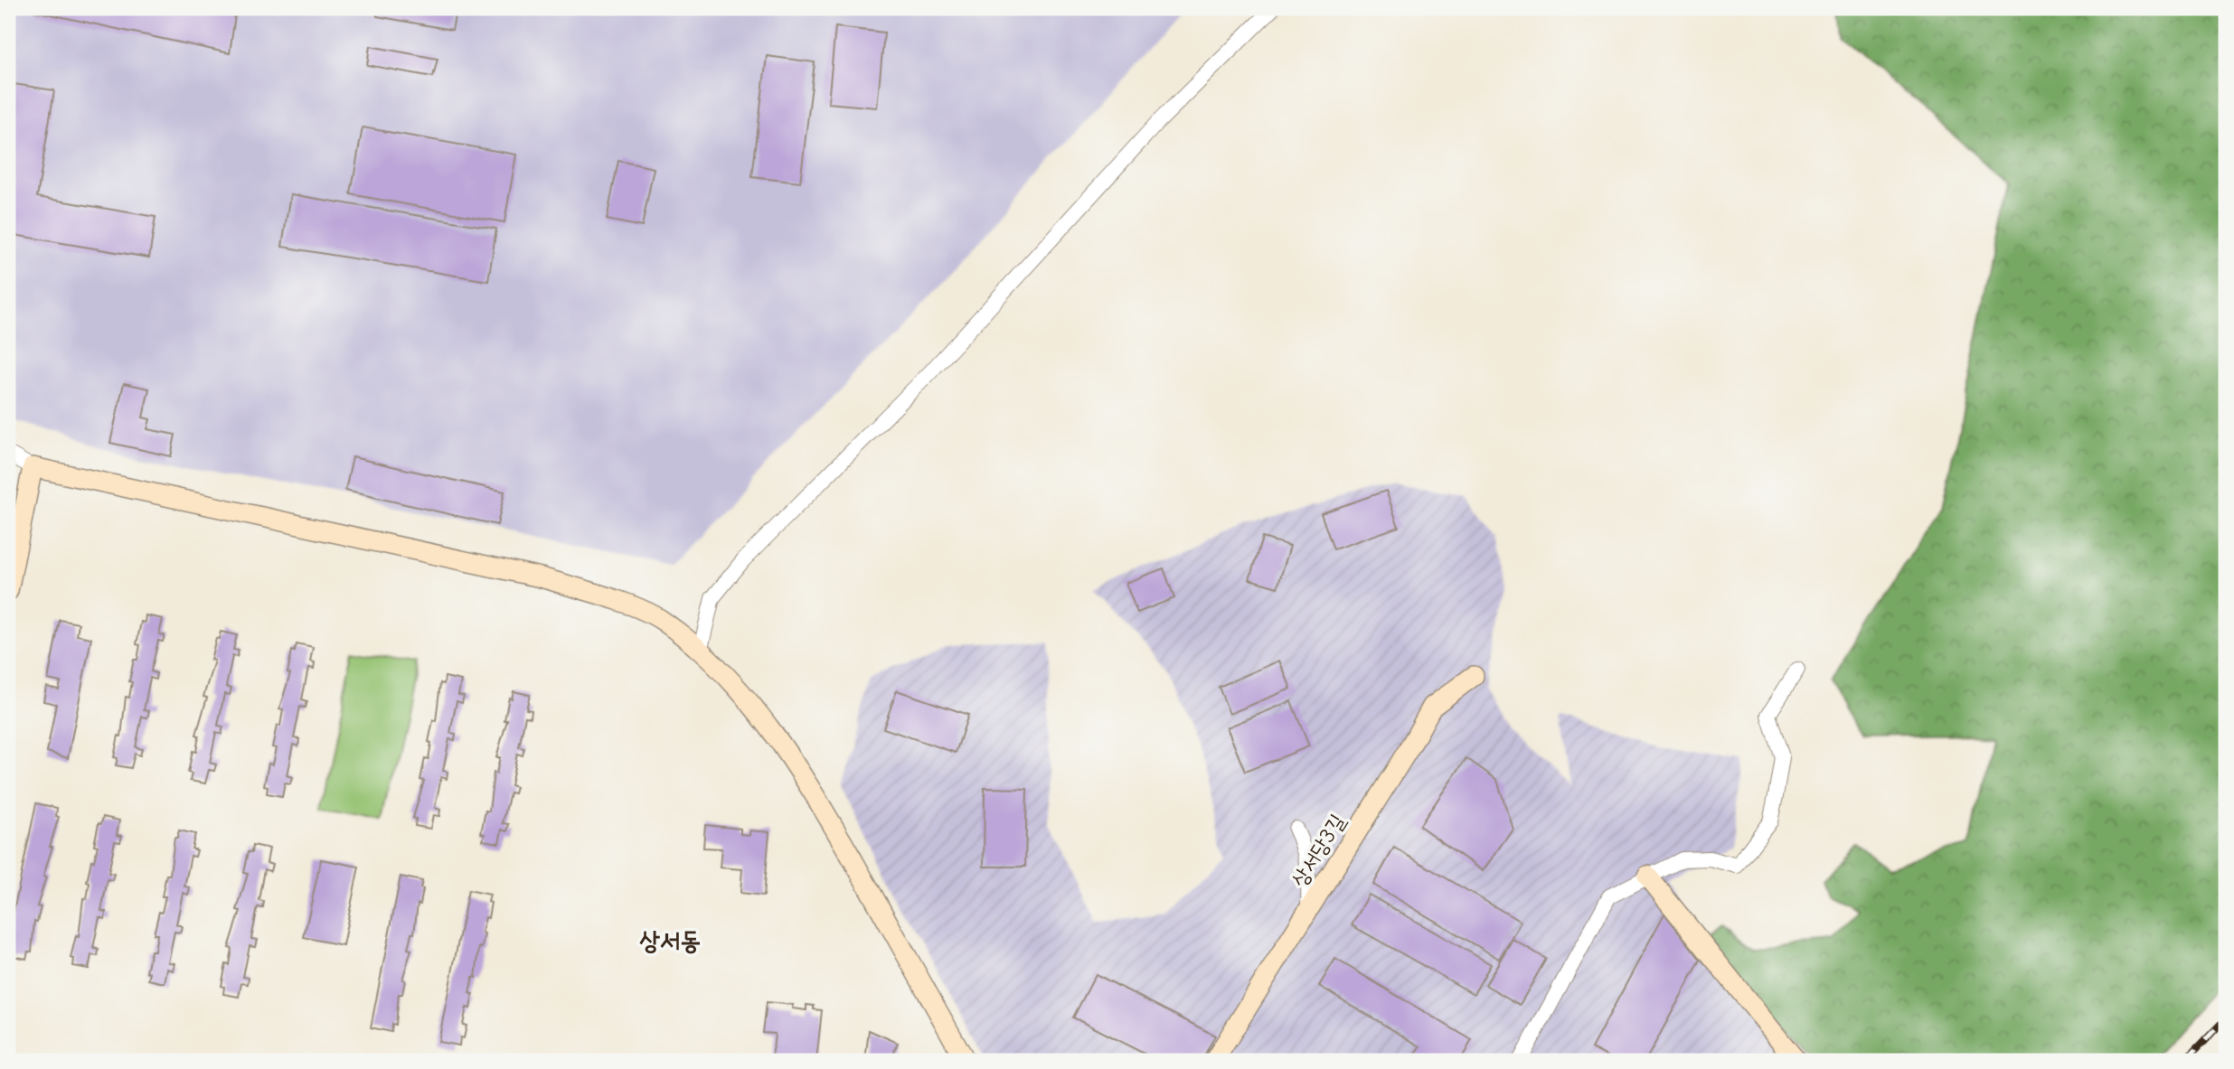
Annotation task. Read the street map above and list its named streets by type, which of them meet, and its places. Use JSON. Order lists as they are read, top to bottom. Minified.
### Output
{"streets":{"street":["상서당3길"]},"districts":["상서동"]}
